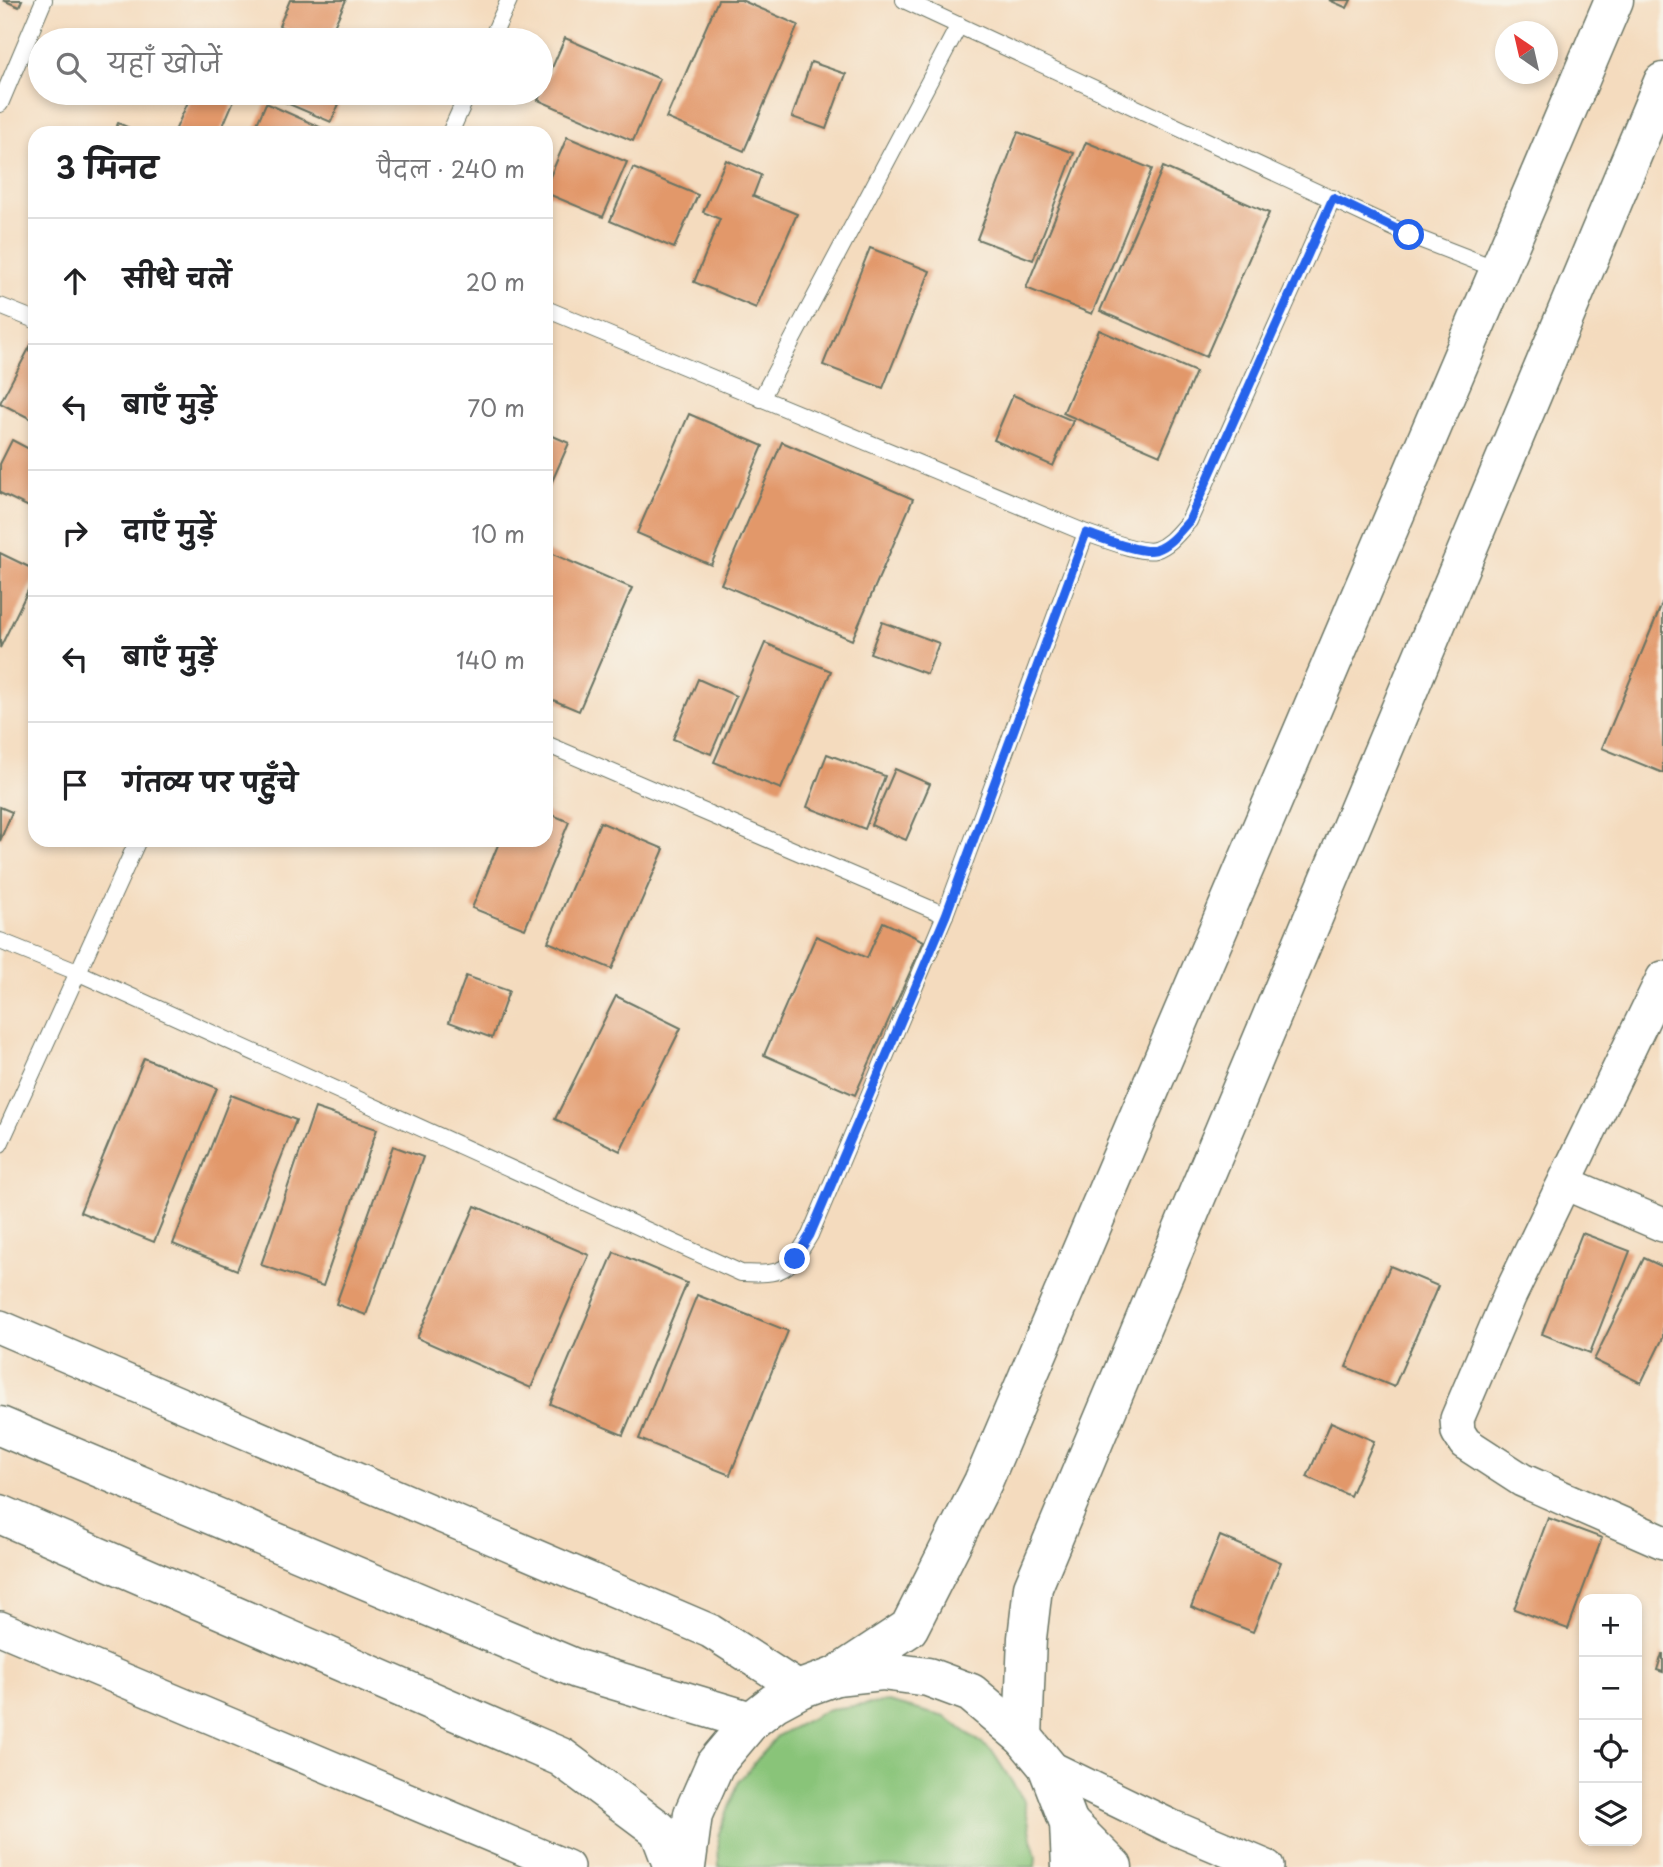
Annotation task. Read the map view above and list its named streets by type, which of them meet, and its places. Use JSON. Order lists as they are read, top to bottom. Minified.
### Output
{"north":"top left","page":{"search":"यहाँ खोजें","heading":["3 मिनट","पैदल · 240 m"],"list":[["सीधे चलें","20 m"],["बाएँ मुड़ें","70 m"],["दाएँ मुड़ें","10 m"],["बाएँ मुड़ें","140 m"],"गंतव्य पर पहुँचे"],"map_buttons":["+","−"]}}
